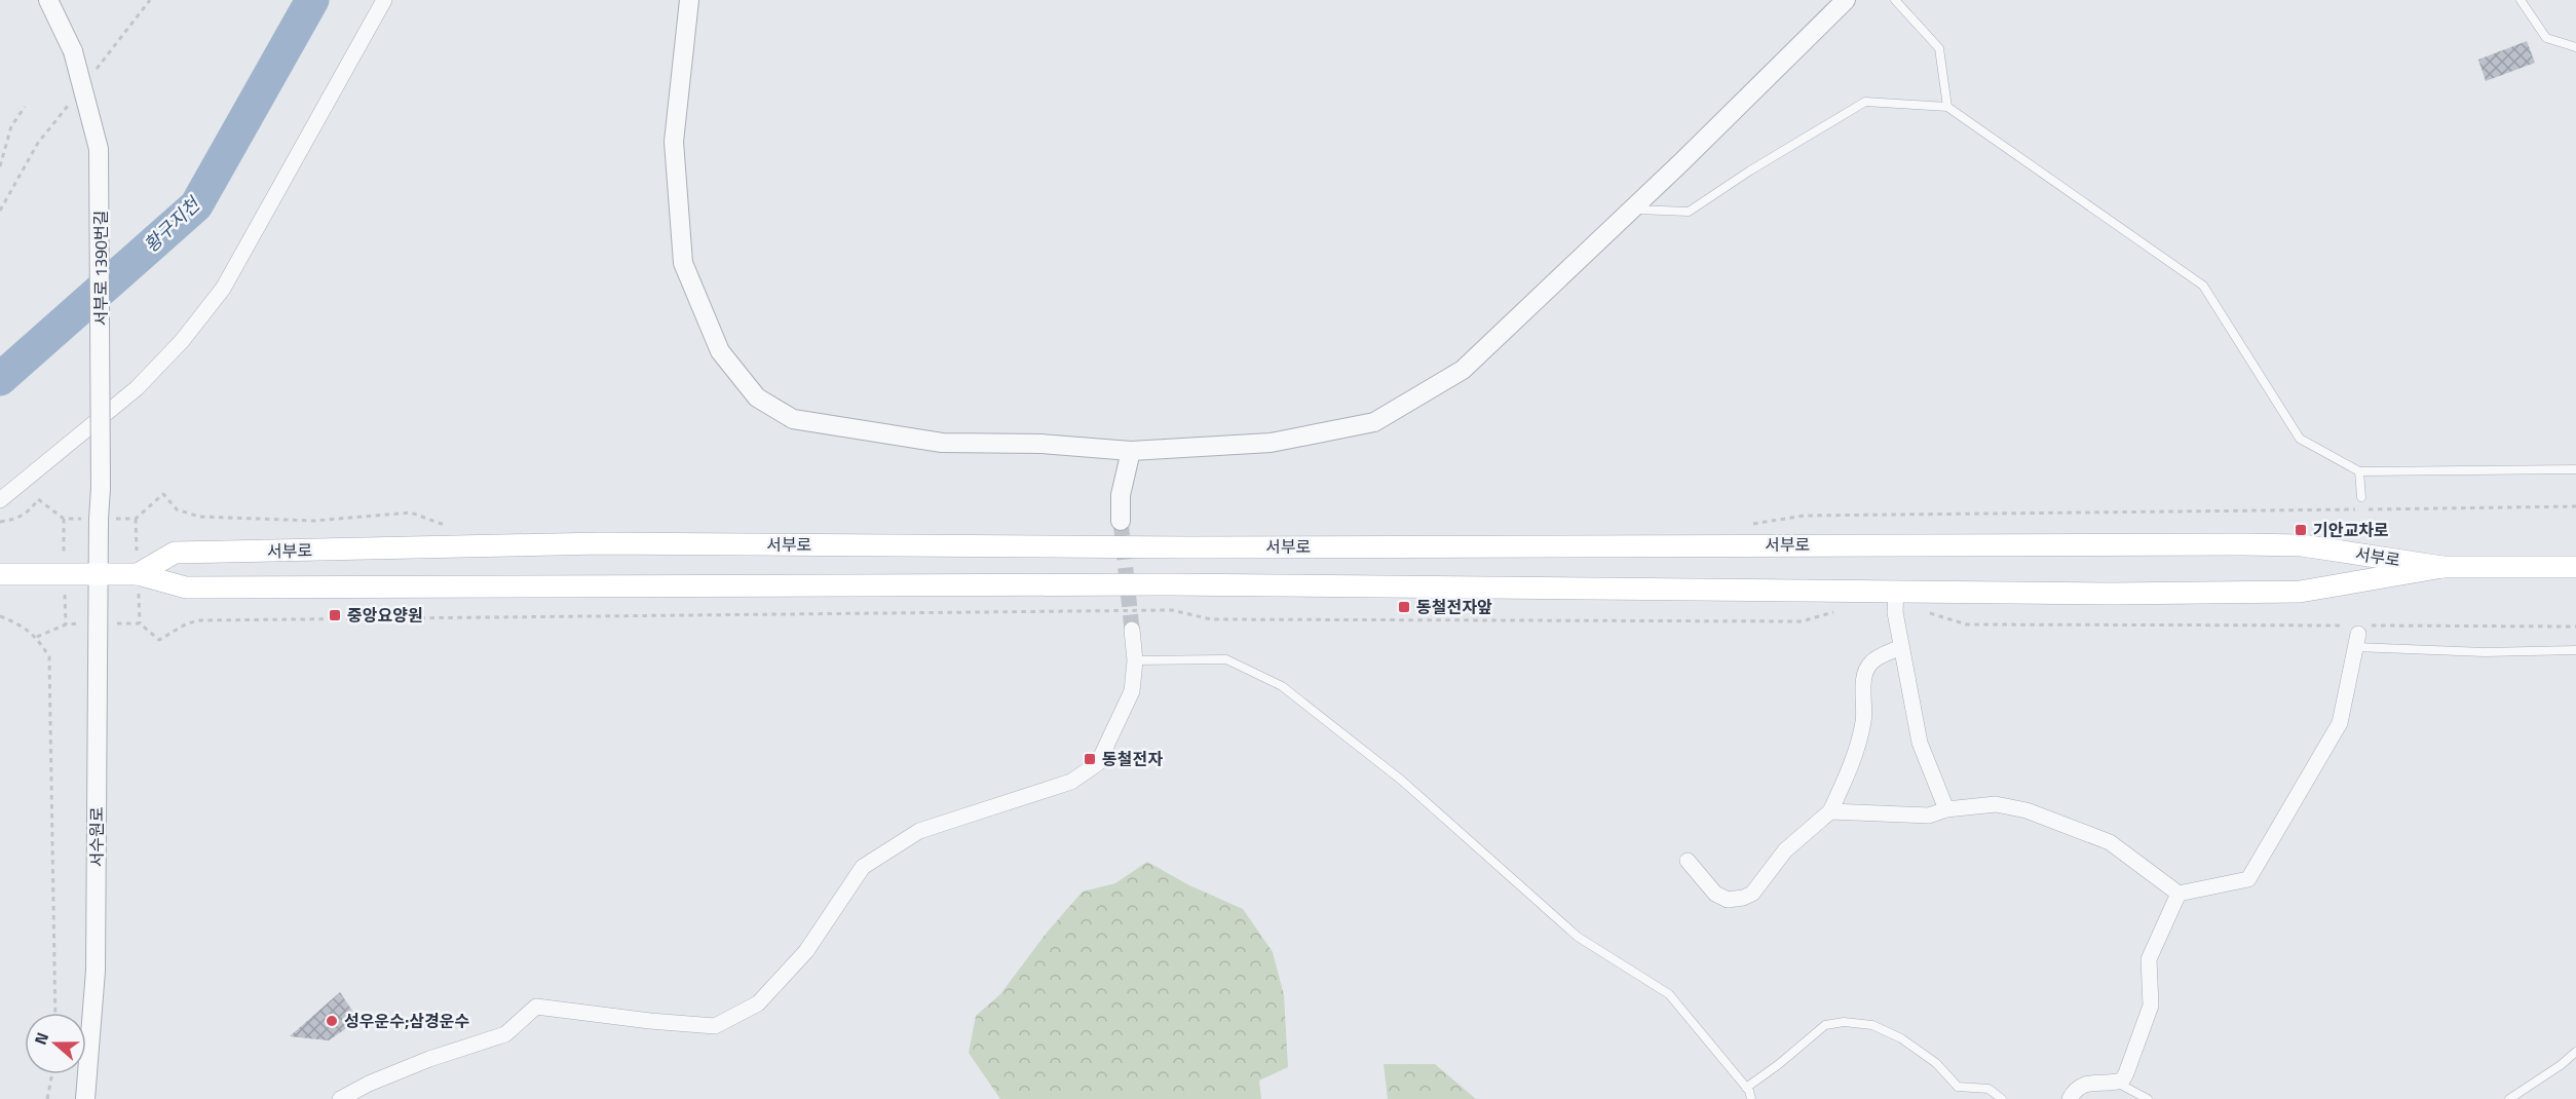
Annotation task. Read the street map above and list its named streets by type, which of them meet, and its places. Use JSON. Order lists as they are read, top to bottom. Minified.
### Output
{"streets":{"main road":["서부로"],"street":["서부로 1390번길","서수원로"]},"crossings":[["서부로 1390번길","서부로"],["서부로 1390번길","서수원로"],["서부로","서수원로"]],"water":["황구지천"],"places":{"transit":["기안교차로","동철전자앞","중앙요양원","동철전자"],"other":["성우운수;삼경운수"]},"north":"left"}
